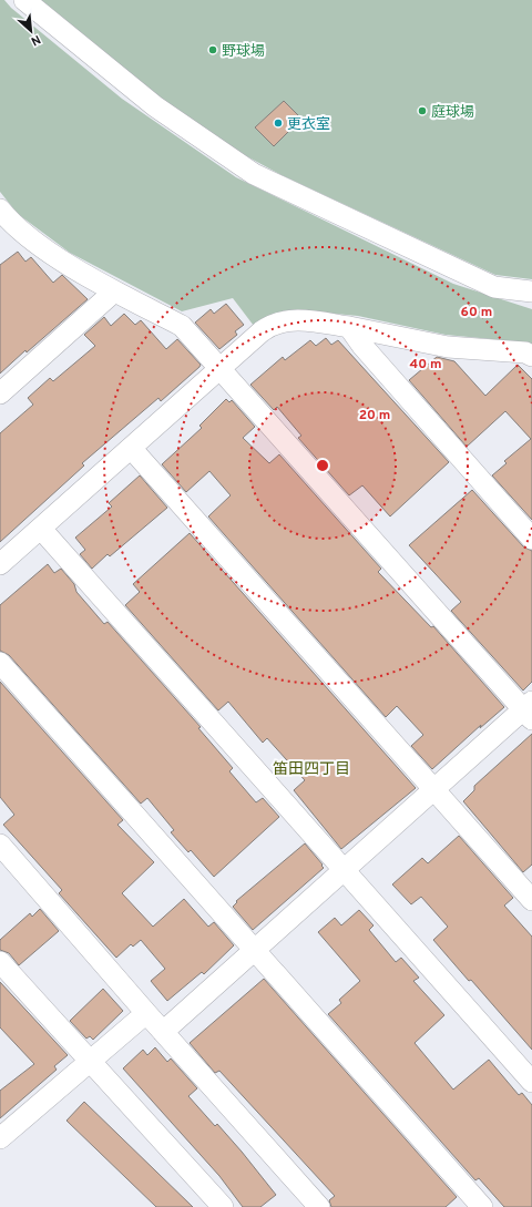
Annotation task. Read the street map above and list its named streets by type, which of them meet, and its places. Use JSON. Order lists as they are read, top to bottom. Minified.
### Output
{"districts":["笛田四丁目"],"places":["野球場","庭球場","更衣室"],"north":"bottom right","rings":["60 m","40 m","20 m"]}
